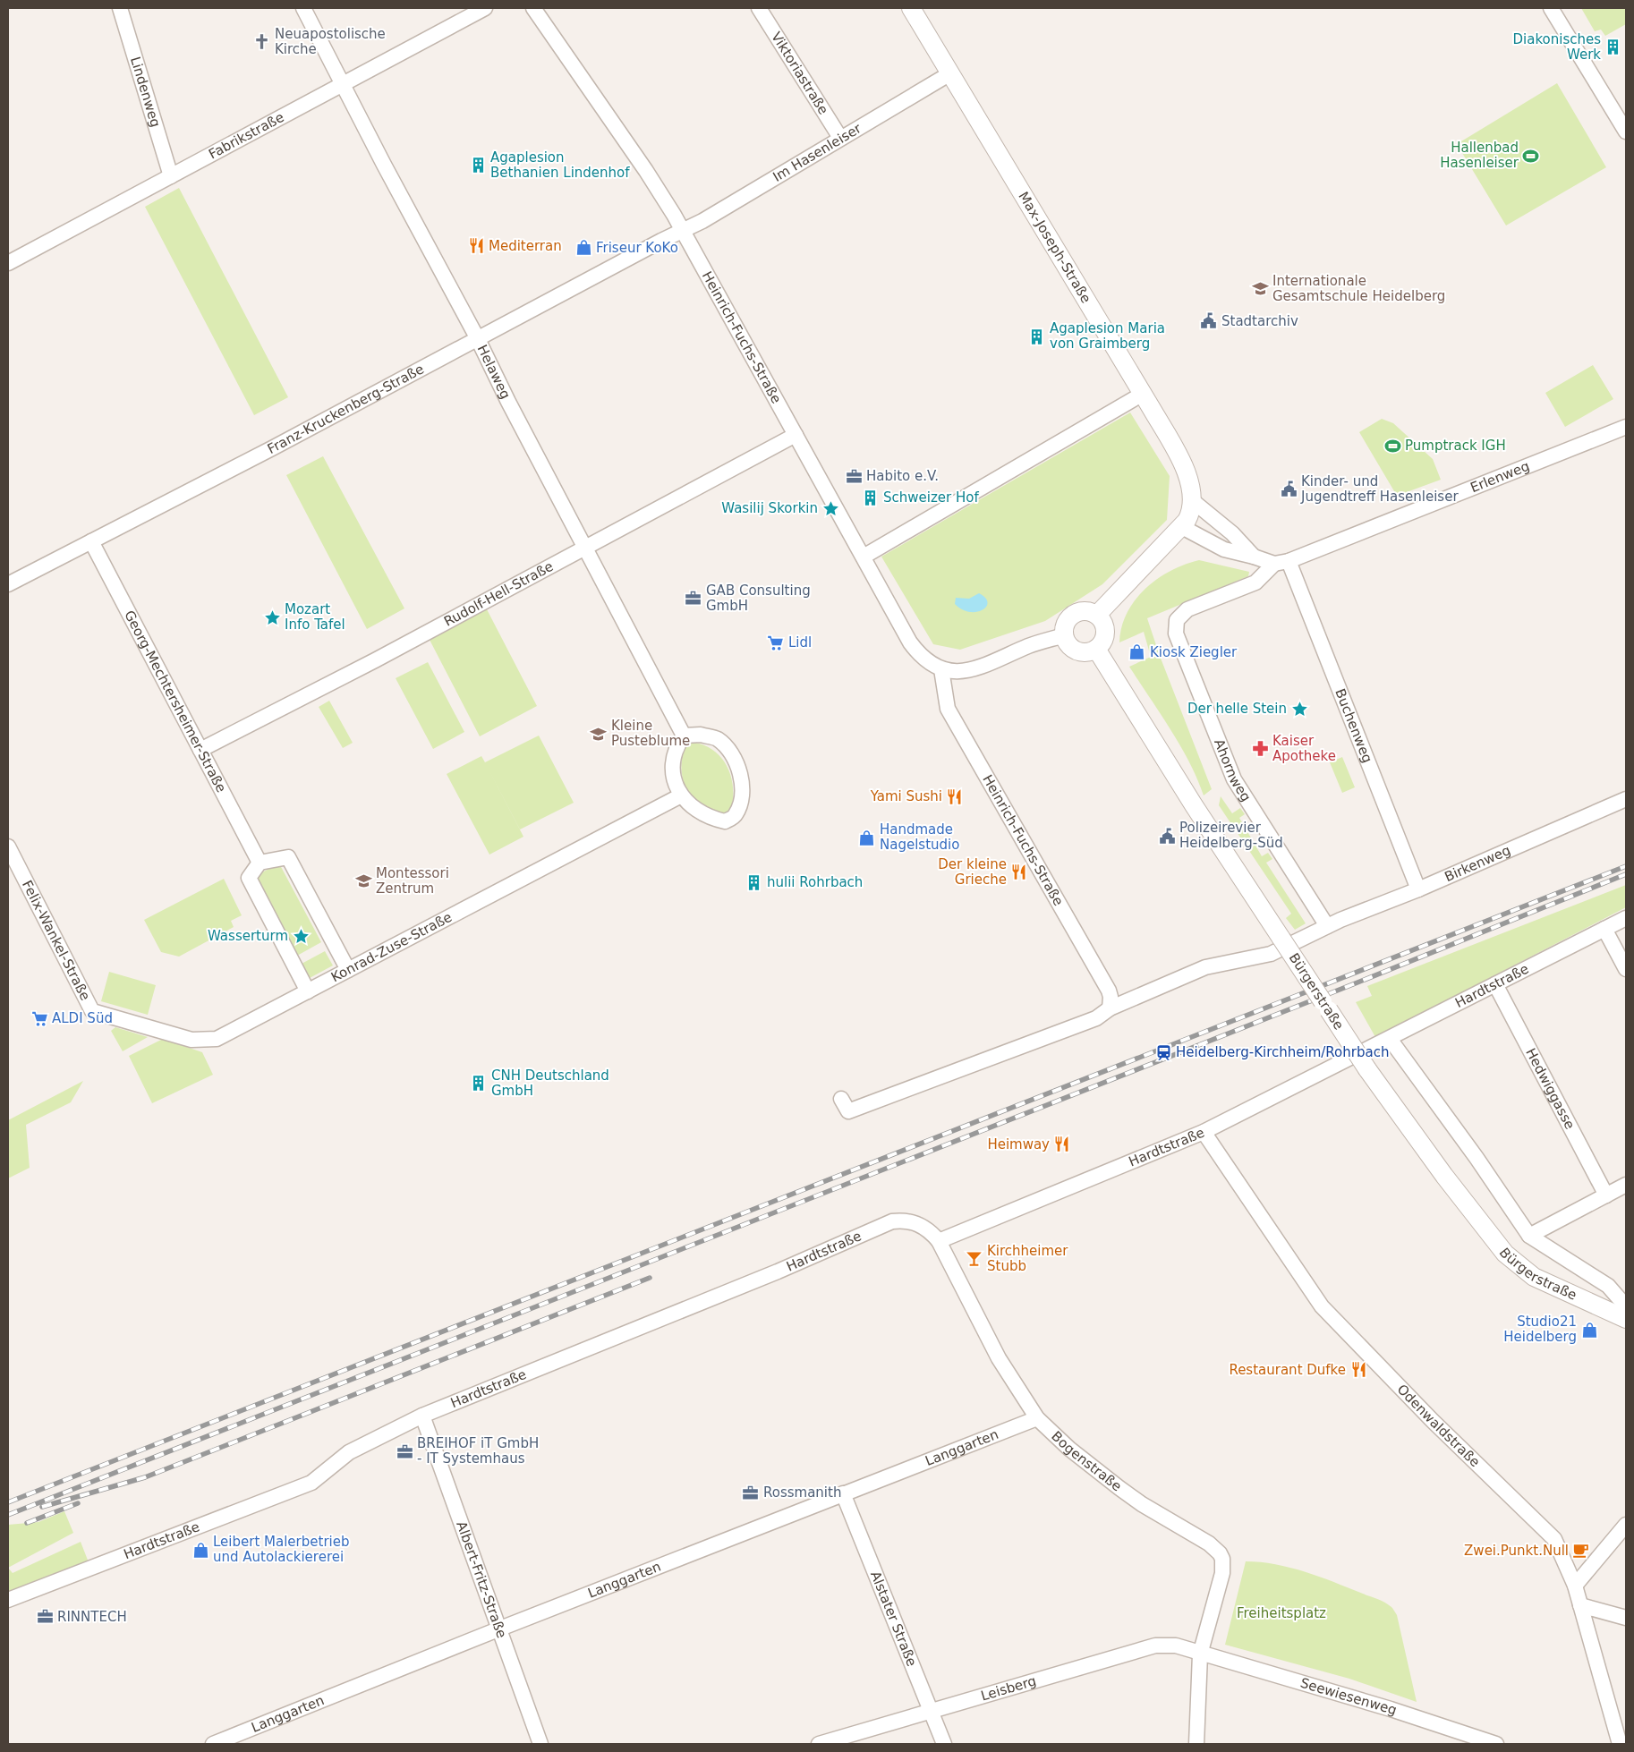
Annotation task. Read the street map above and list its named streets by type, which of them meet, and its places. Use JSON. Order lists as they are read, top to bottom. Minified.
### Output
{"streets":{"street":["Viktoriastraße","Lindenweg","Fabrikstraße","Im Hasenleiser","Max-Joseph-Straße","Heinrich-Fuchs-Straße","Helaweg","Franz-Kruckenberg-Straße","Erlenweg","Rudolf-Hell-Straße","Georg-Mechtersheimer-Straße","Buchenweg","Ahornweg","Birkenweg","Felix-Wankel-Straße","Konrad-Zuse-Straße","Hardtstraße","Bürgerstraße","Hedwiggasse","Odenwaldstraße","Langgarten","Bogenstraße","Albert-Fritz-Straße","Alstater Straße","Leisberg","Seewiesenweg"]},"crossings":[["Viktoriastraße","Im Hasenleiser"],["Lindenweg","Fabrikstraße"],["Fabrikstraße","Helaweg"],["Im Hasenleiser","Max-Joseph-Straße"],["Im Hasenleiser","Heinrich-Fuchs-Straße"],["Im Hasenleiser","Franz-Kruckenberg-Straße"],["Heinrich-Fuchs-Straße","Franz-Kruckenberg-Straße"],["Heinrich-Fuchs-Straße","Rudolf-Hell-Straße"],["Helaweg","Franz-Kruckenberg-Straße"],["Helaweg","Rudolf-Hell-Straße"],["Helaweg","Konrad-Zuse-Straße"],["Franz-Kruckenberg-Straße","Georg-Mechtersheimer-Straße"],["Erlenweg","Buchenweg"],["Erlenweg","Ahornweg"],["Rudolf-Hell-Straße","Georg-Mechtersheimer-Straße"],["Buchenweg","Birkenweg"],["Ahornweg","Birkenweg"],["Felix-Wankel-Straße","Konrad-Zuse-Straße"],["Hardtstraße","Bürgerstraße"],["Hardtstraße","Hedwiggasse"],["Hardtstraße","Odenwaldstraße"],["Hardtstraße","Bogenstraße"],["Hardtstraße","Albert-Fritz-Straße"],["Langgarten","Bogenstraße"],["Langgarten","Albert-Fritz-Straße"],["Langgarten","Alstater Straße"],["Bogenstraße","Leisberg"],["Bogenstraße","Seewiesenweg"],["Alstater Straße","Leisberg"],["Leisberg","Seewiesenweg"]],"parks":["Freiheitsplatz"],"places":{"church":["Neuapostolische Kirche"],"building":["Diakonisches Werk","Agaplesion Bethanien Lindenhof","Agaplesion Maria von Graimberg","Schweizer Hof","hulii Rohrbach","CNH Deutschland GmbH"],"sports":["Hallenbad Hasenleiser","Pumptrack IGH"],"restaurant":["Mediterran","Yami Sushi","Der kleine Grieche","Heimway","Restaurant Dufke"],"shop":["Friseur KoKo","Kiosk Ziegler","Handmade Nagelstudio","Studio21 Heidelberg","Leibert Malerbetrieb und Autolackiererei"],"school or university":["Internationale Gesamtschule Heidelberg","Kleine Pusteblume","Montessori Zentrum"],"public building":["Stadtarchiv","Kinder- und Jugendtreff Hasenleiser","Polizeirevier Heidelberg-Süd"],"office":["Habito e.V.","GAB Consulting GmbH","BREIHOF iT GmbH - IT Systemhaus","Rossmanith","RINNTECH"],"place":["Wasilij Skorkin","Mozart Info Tafel","Der helle Stein","Wasserturm"],"supermarket":["Lidl","ALDI Süd"],"pharmacy":["Kaiser Apotheke"],"station":["Heidelberg-Kirchheim/Rohrbach"],"bar":["Kirchheimer Stubb"],"cafe":["Zwei.Punkt.Null"]}}
